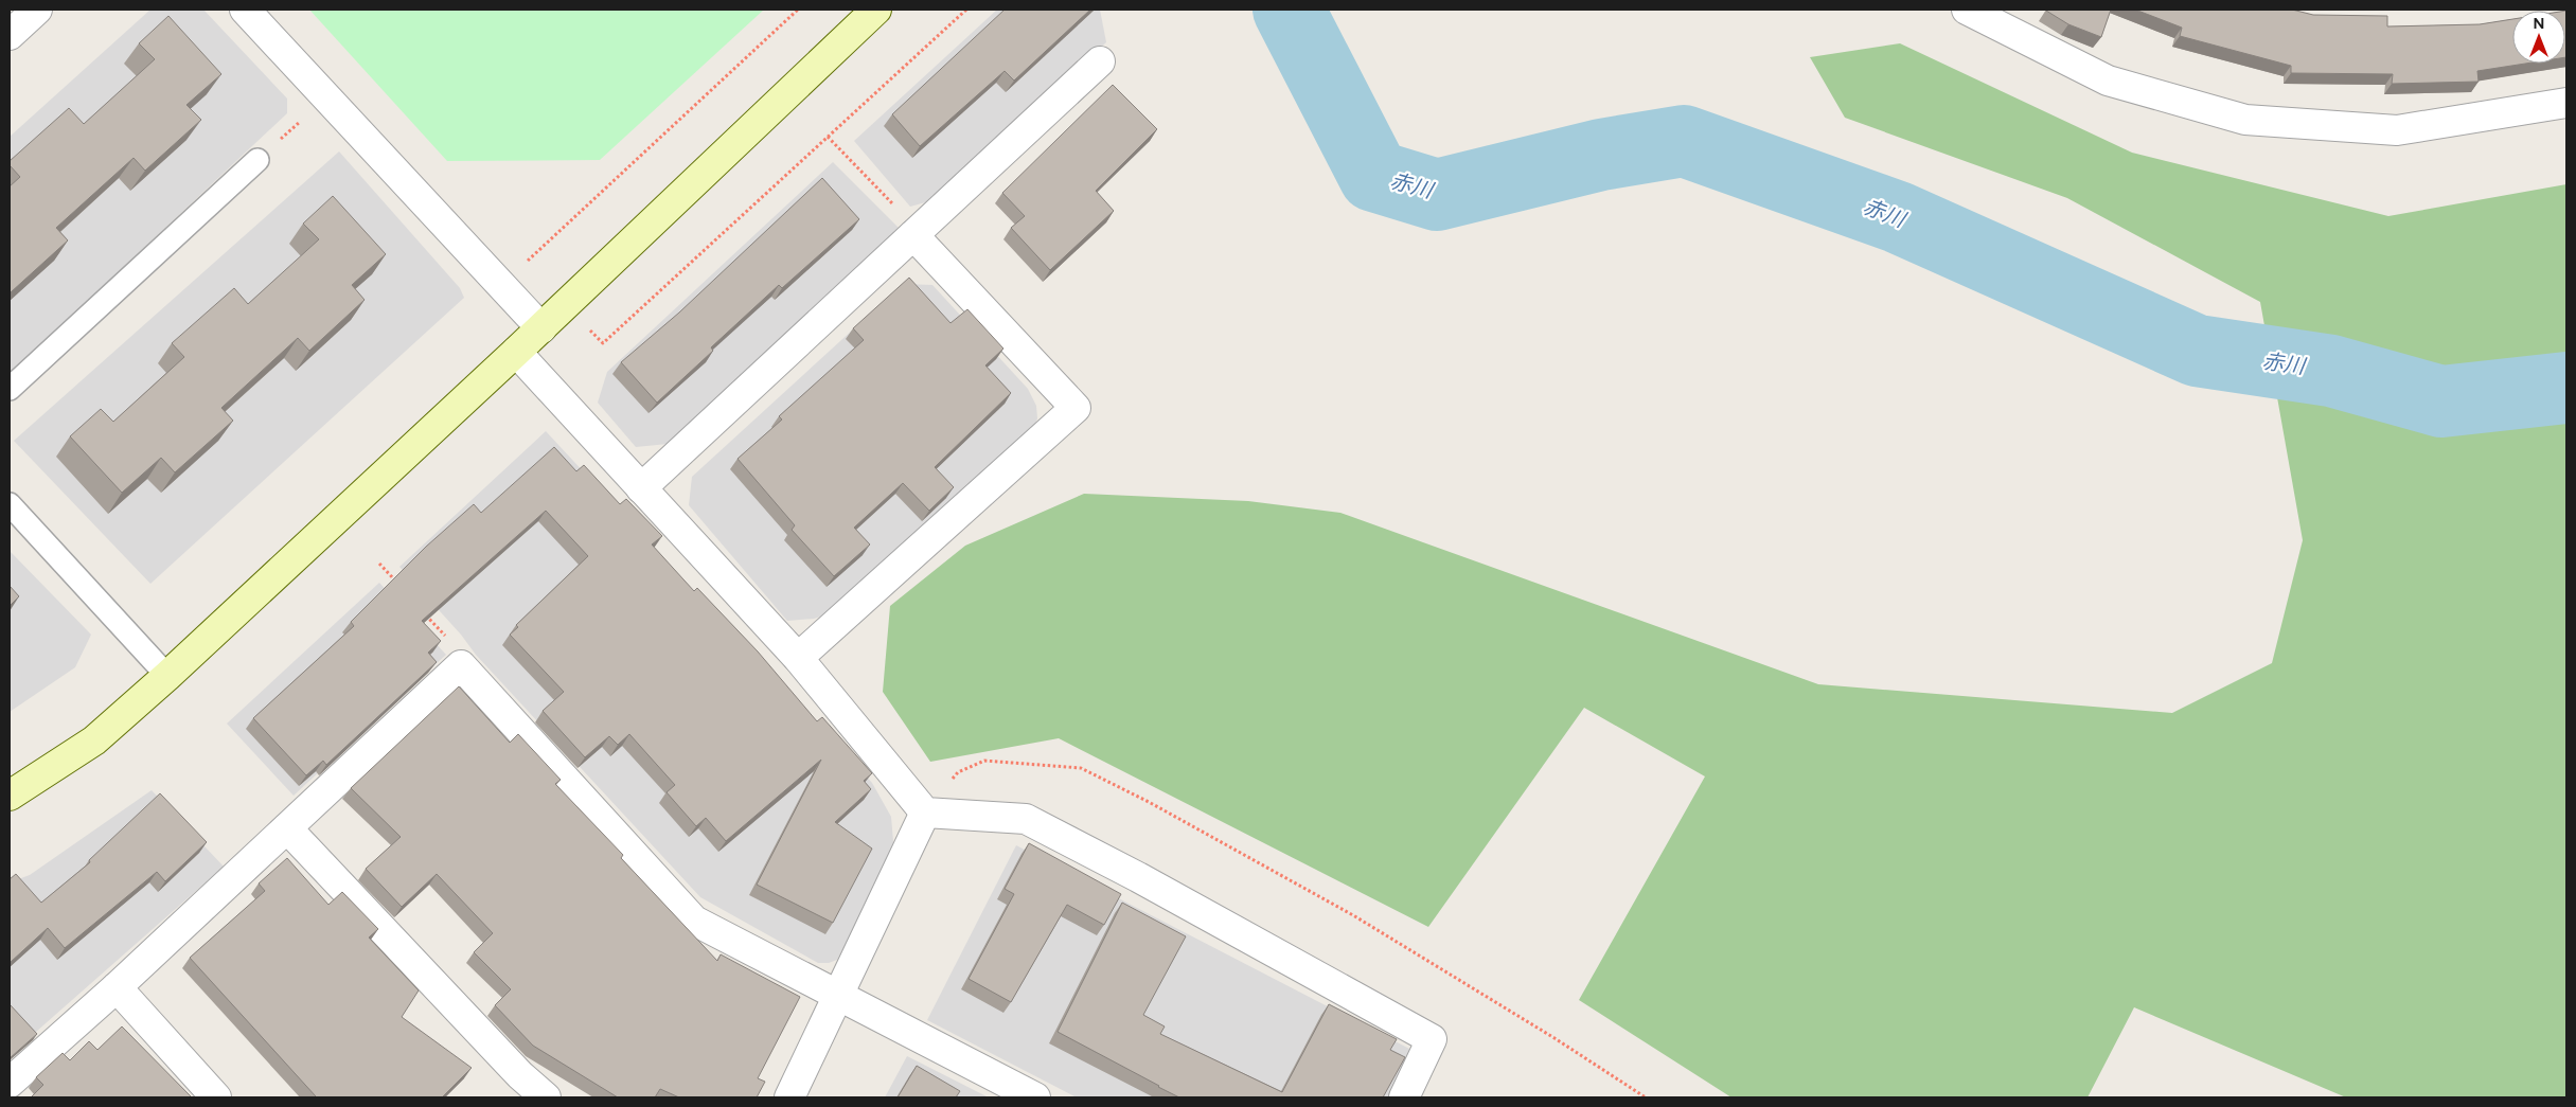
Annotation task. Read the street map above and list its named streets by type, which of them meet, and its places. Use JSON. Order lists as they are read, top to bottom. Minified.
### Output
{"water":["赤川"],"north":"top"}
